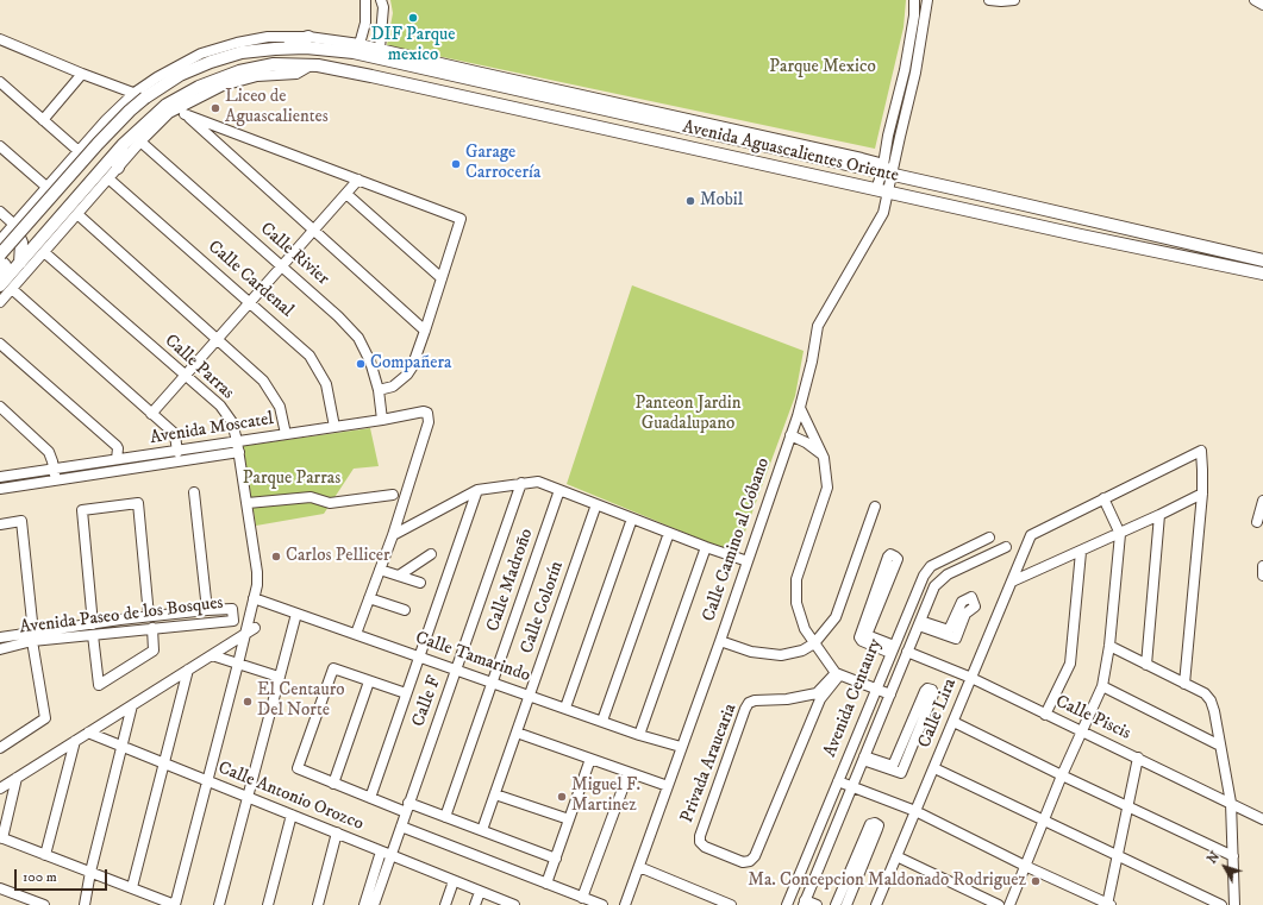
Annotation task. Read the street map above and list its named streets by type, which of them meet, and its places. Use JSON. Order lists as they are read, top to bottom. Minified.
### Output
{"streets":{"main road":["Avenida Aguascalientes Oriente"],"street":["Calle Rivier","Calle Cardenal","Calle Parras","Avenida Moscatel","Calle Camino al Cóbano","Calle Madroño","Calle Colorín","Avenida Paseo de los Bosques","Calle Tamarindo","Avenida Centaury","Calle F","Calle Lira","Calle Piscis","Privada Araucaria","Calle Antonio Orozco"]},"crossings":[["Avenida Aguascalientes Oriente","Calle Camino al Cóbano"],["Calle Rivier","Avenida Moscatel"],["Calle Cardenal","Avenida Moscatel"],["Calle Parras","Avenida Moscatel"],["Calle Parras","Calle Tamarindo"],["Calle Parras","Calle Antonio Orozco"],["Calle Camino al Cóbano","Calle Tamarindo"],["Calle Madroño","Calle Tamarindo"],["Calle Colorín","Calle Tamarindo"],["Calle Tamarindo","Calle F"],["Avenida Centaury","Calle Piscis"],["Calle F","Calle Antonio Orozco"],["Calle Lira","Calle Piscis"]],"parks":["Parque Mexico","Panteon Jardin Guadalupano","Parque Parras"],"places":["DIF Parque mexico","Liceo de Aguascalientes","Garage Carrocería","Mobil","Compañera","Carlos Pellicer","El Centauro Del Norte","Miguel F. Martinez","Ma. Concepcion Maldonado Rodriguez"],"scale_bar":"100 m","north":"top left"}
